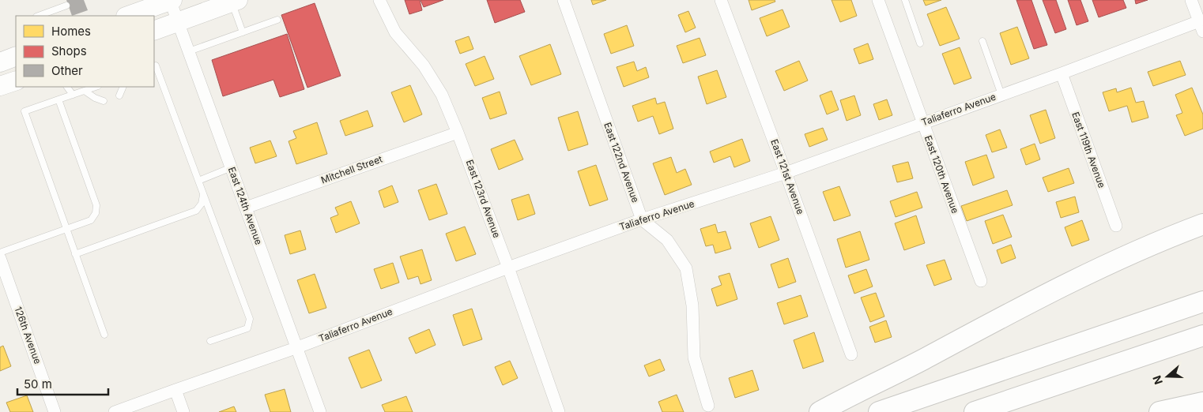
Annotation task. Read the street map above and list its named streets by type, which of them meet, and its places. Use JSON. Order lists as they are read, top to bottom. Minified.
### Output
{"streets":{"street":["Taliaferro Avenue","East 119th Avenue","East 122nd Avenue","Mitchell Street","East 120th Avenue","East 121st Avenue","East 123rd Avenue","East 124th Avenue","126th Avenue"]},"crossings":[["Taliaferro Avenue","East 119th Avenue"],["Taliaferro Avenue","East 122nd Avenue"],["Taliaferro Avenue","East 120th Avenue"],["Taliaferro Avenue","East 121st Avenue"],["Taliaferro Avenue","East 123rd Avenue"],["Taliaferro Avenue","East 124th Avenue"],["Mitchell Street","East 123rd Avenue"],["Mitchell Street","East 124th Avenue"]],"legend":["Homes","Shops","Other"],"scale_bar":"50 m","north":"left"}
